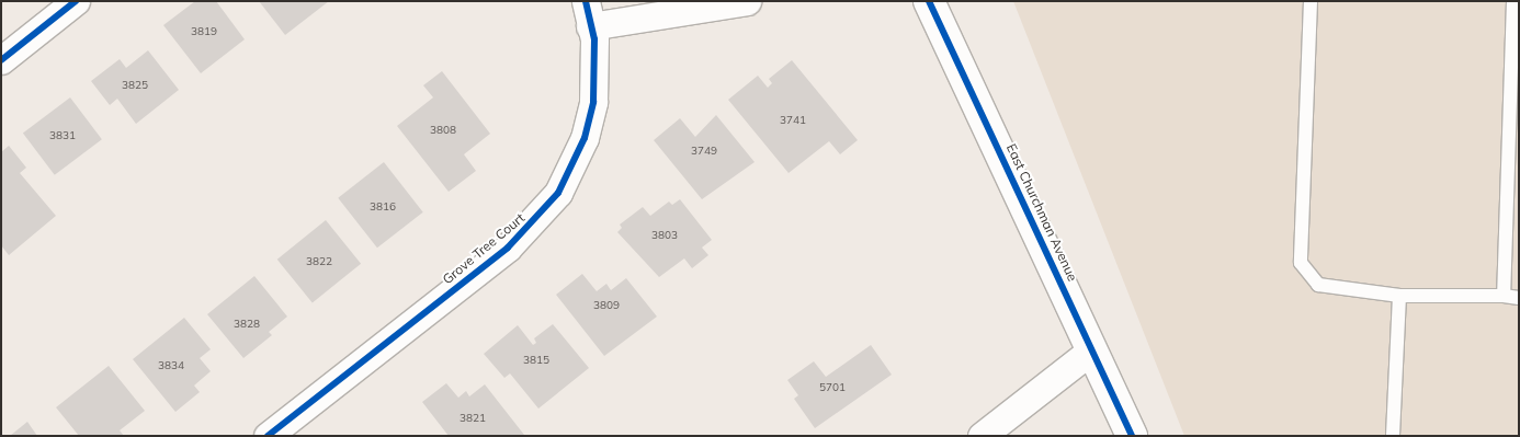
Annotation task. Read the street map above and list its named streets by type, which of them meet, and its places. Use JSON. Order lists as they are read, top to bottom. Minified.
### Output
{"streets":{"street":["East Churchman Avenue","Grove Tree Court"]},"house_numbers":["3819","3825","3741","3808","3831","3749","3816","3803","3822","3809","3828","3815","3834","5701","3821"]}
